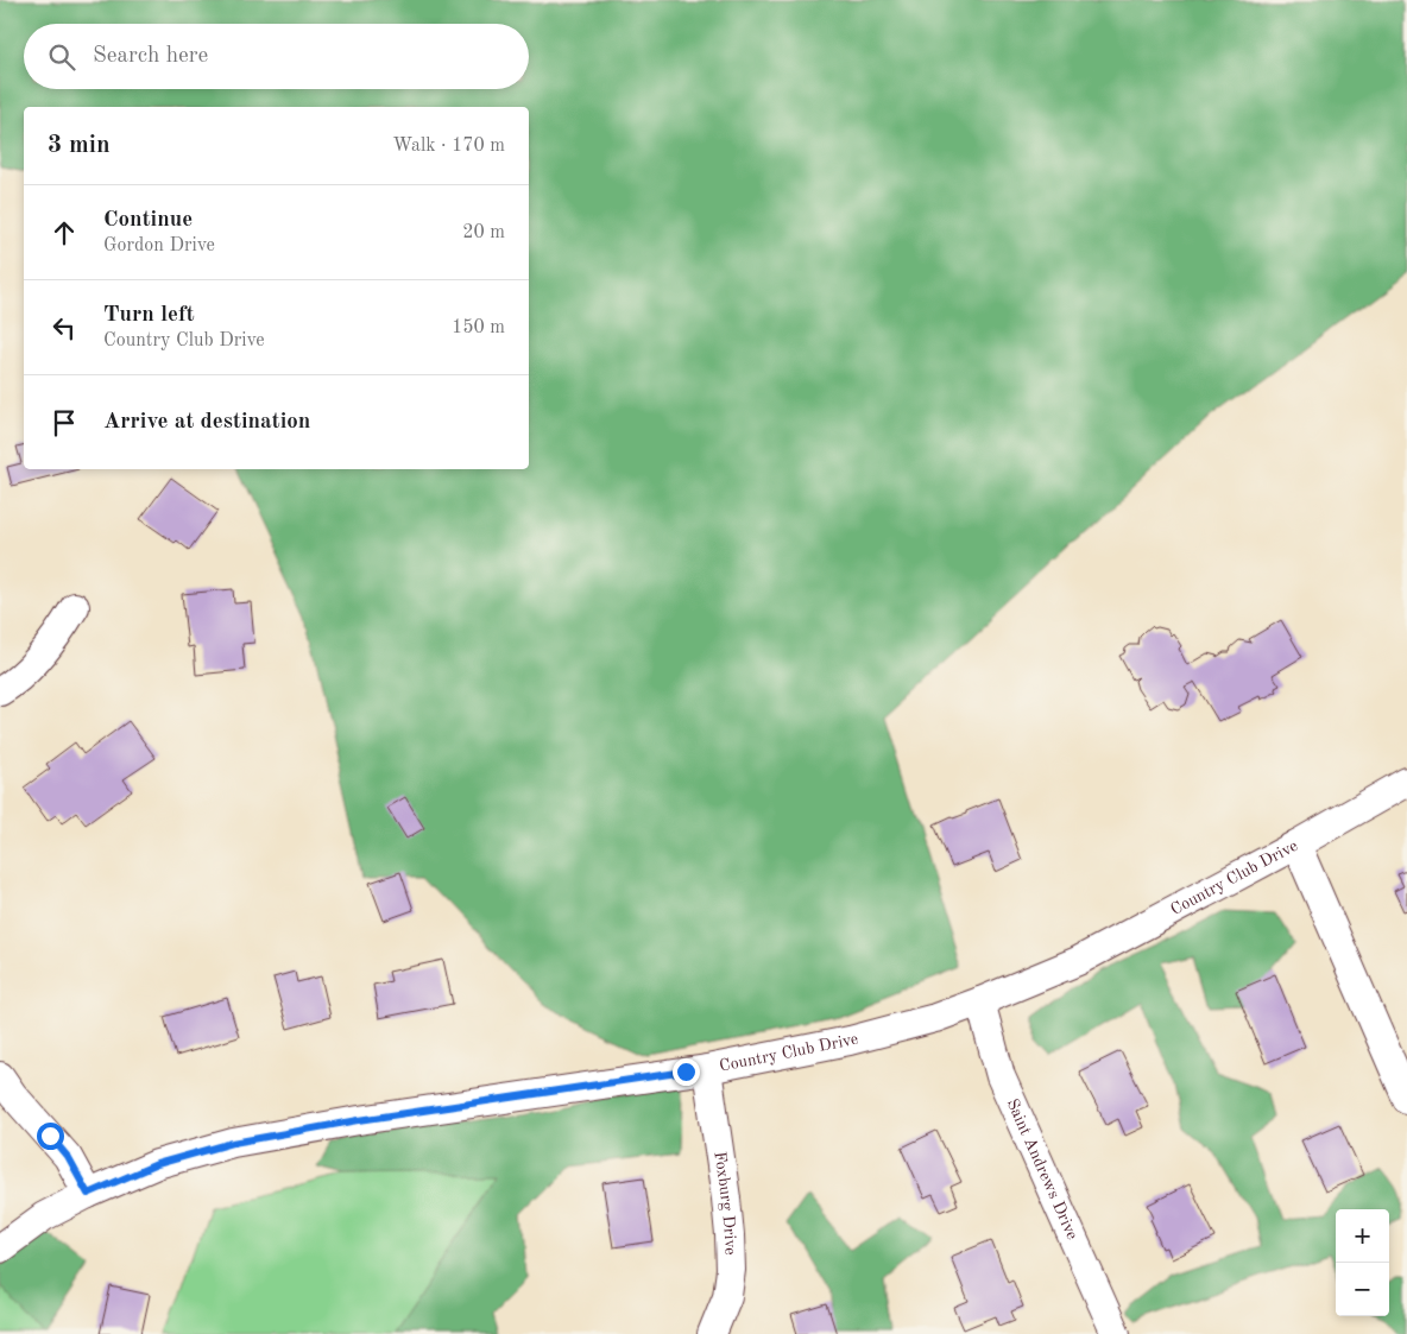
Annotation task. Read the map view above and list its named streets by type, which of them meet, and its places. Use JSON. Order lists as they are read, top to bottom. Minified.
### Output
{"streets":{"street":["Country Club Drive","Saint Andrews Drive","Foxburg Drive"]},"crossings":[["Country Club Drive","Saint Andrews Drive"],["Country Club Drive","Foxburg Drive"]],"page":{"search":"Search here","heading":["3 min","Walk · 170 m"],"list":[["Continue","Gordon Drive","20 m"],["Turn left","Country Club Drive","150 m"],"Arrive at destination"],"map_buttons":["+","−"]}}
